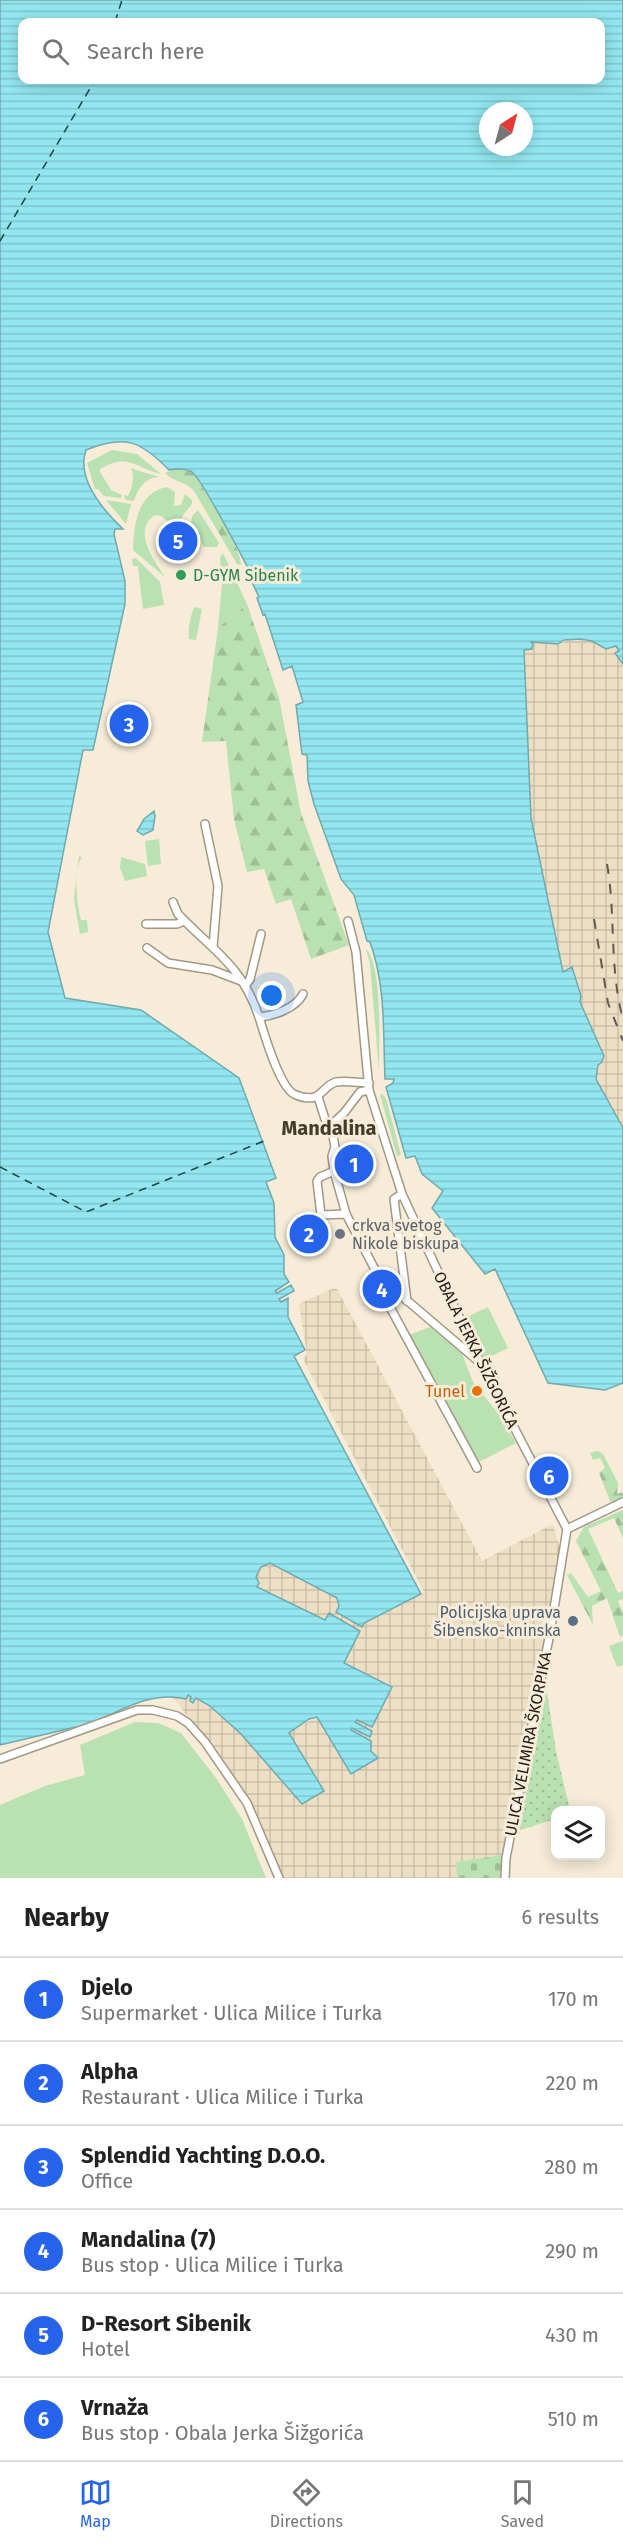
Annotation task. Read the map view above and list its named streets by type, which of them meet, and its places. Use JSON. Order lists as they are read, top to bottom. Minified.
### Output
{"streets":{"street":["OBALA JERKA ŠIŽGORIĆA","ULICA VELIMIRA ŠKORPIKA"]},"crossings":[["OBALA JERKA ŠIŽGORIĆA","ULICA VELIMIRA ŠKORPIKA"]],"districts":["Mandalina"],"places":["D-GYM Sibenik","crkva svetog Nikole biskupa","Tunel","Policijska uprava Šibensko-kninska"],"north":"top right","page":{"search":"Search here","pins":["5","3","1","2","4","6"],"heading":["Nearby","6 results"],"list":[{"mark":"1","name":"Djelo","note":"Supermarket · Ulica Milice i Turka","value":"170 m"},{"mark":"2","name":"Alpha","note":"Restaurant · Ulica Milice i Turka","value":"220 m"},{"mark":"3","name":"Splendid Yachting D.O.O.","note":"Office","value":"280 m"},{"mark":"4","name":"Mandalina (7)","note":"Bus stop · Ulica Milice i Turka","value":"290 m"},{"mark":"5","name":"D-Resort Sibenik","note":"Hotel","value":"430 m"},{"mark":"6","name":"Vrnaža","note":"Bus stop · Obala Jerka Šižgorića","value":"510 m"}],"nav":["Map","Directions","Saved"]}}
